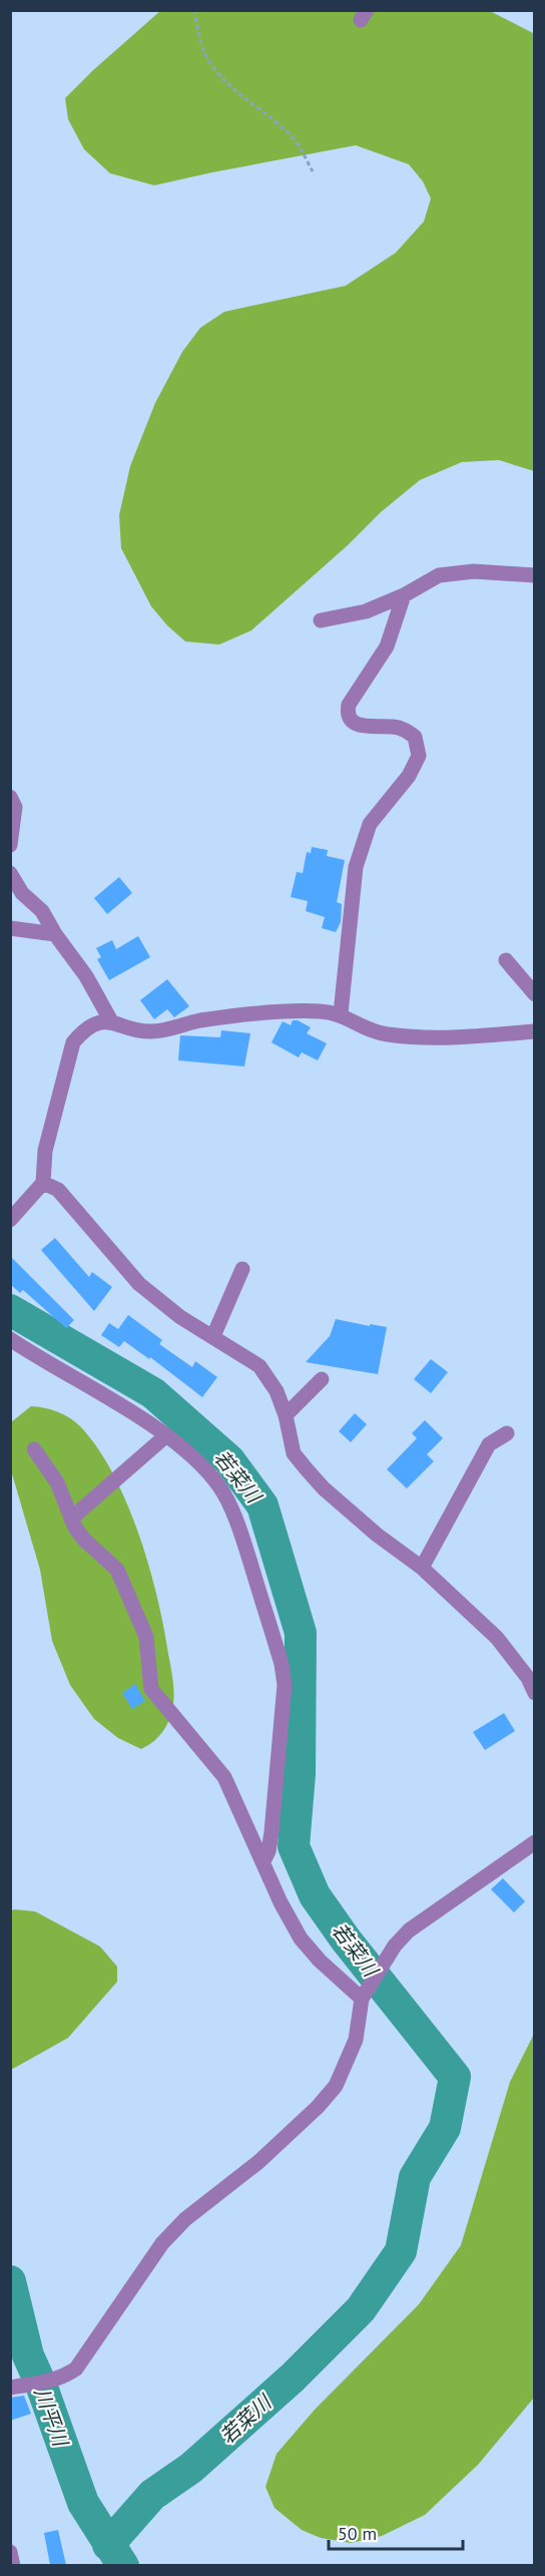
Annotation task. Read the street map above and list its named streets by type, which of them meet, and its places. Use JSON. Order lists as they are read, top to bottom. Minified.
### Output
{"water":["若菜川","川平川"],"scale_bar":"50 m"}
